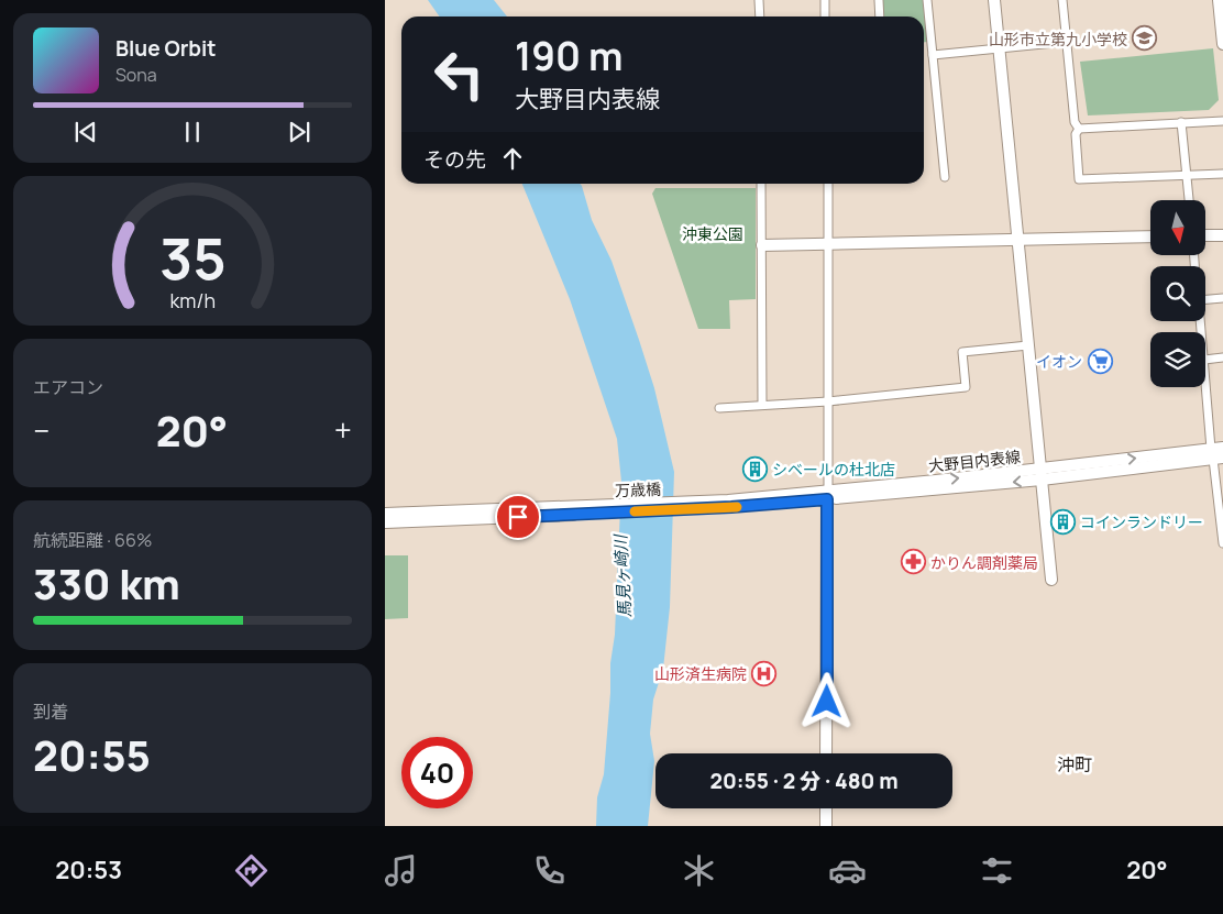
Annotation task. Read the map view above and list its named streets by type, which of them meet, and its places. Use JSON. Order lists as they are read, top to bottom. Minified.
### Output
{"streets":{"street":["大野目内表線","万歳橋"]},"crossings":[["大野目内表線","万歳橋"]],"districts":["沖町"],"water":["馬見ヶ崎川"],"parks":["沖東公園"],"places":{"school or university":["山形市立第九小学校"],"supermarket":["イオン"],"building":["シベールの杜北店","コインランドリー"],"pharmacy":["かりん調剤薬局"],"hospital":["山形済生病院"]},"north":"bottom","page":{"turn":["190 m","大野目内表線"],"song":["Blue Orbit","Sona"],"then":"その先","tile":["エアコン",["航続距離 · 66%","330 km"],["到着","20:55"]],"heat":["−","20°","+"],"limit":"40","trip":"20:55 · 2 分 · 480 m","tabs":["20:53","20°"],"gauge":["35","km/h"]}}
